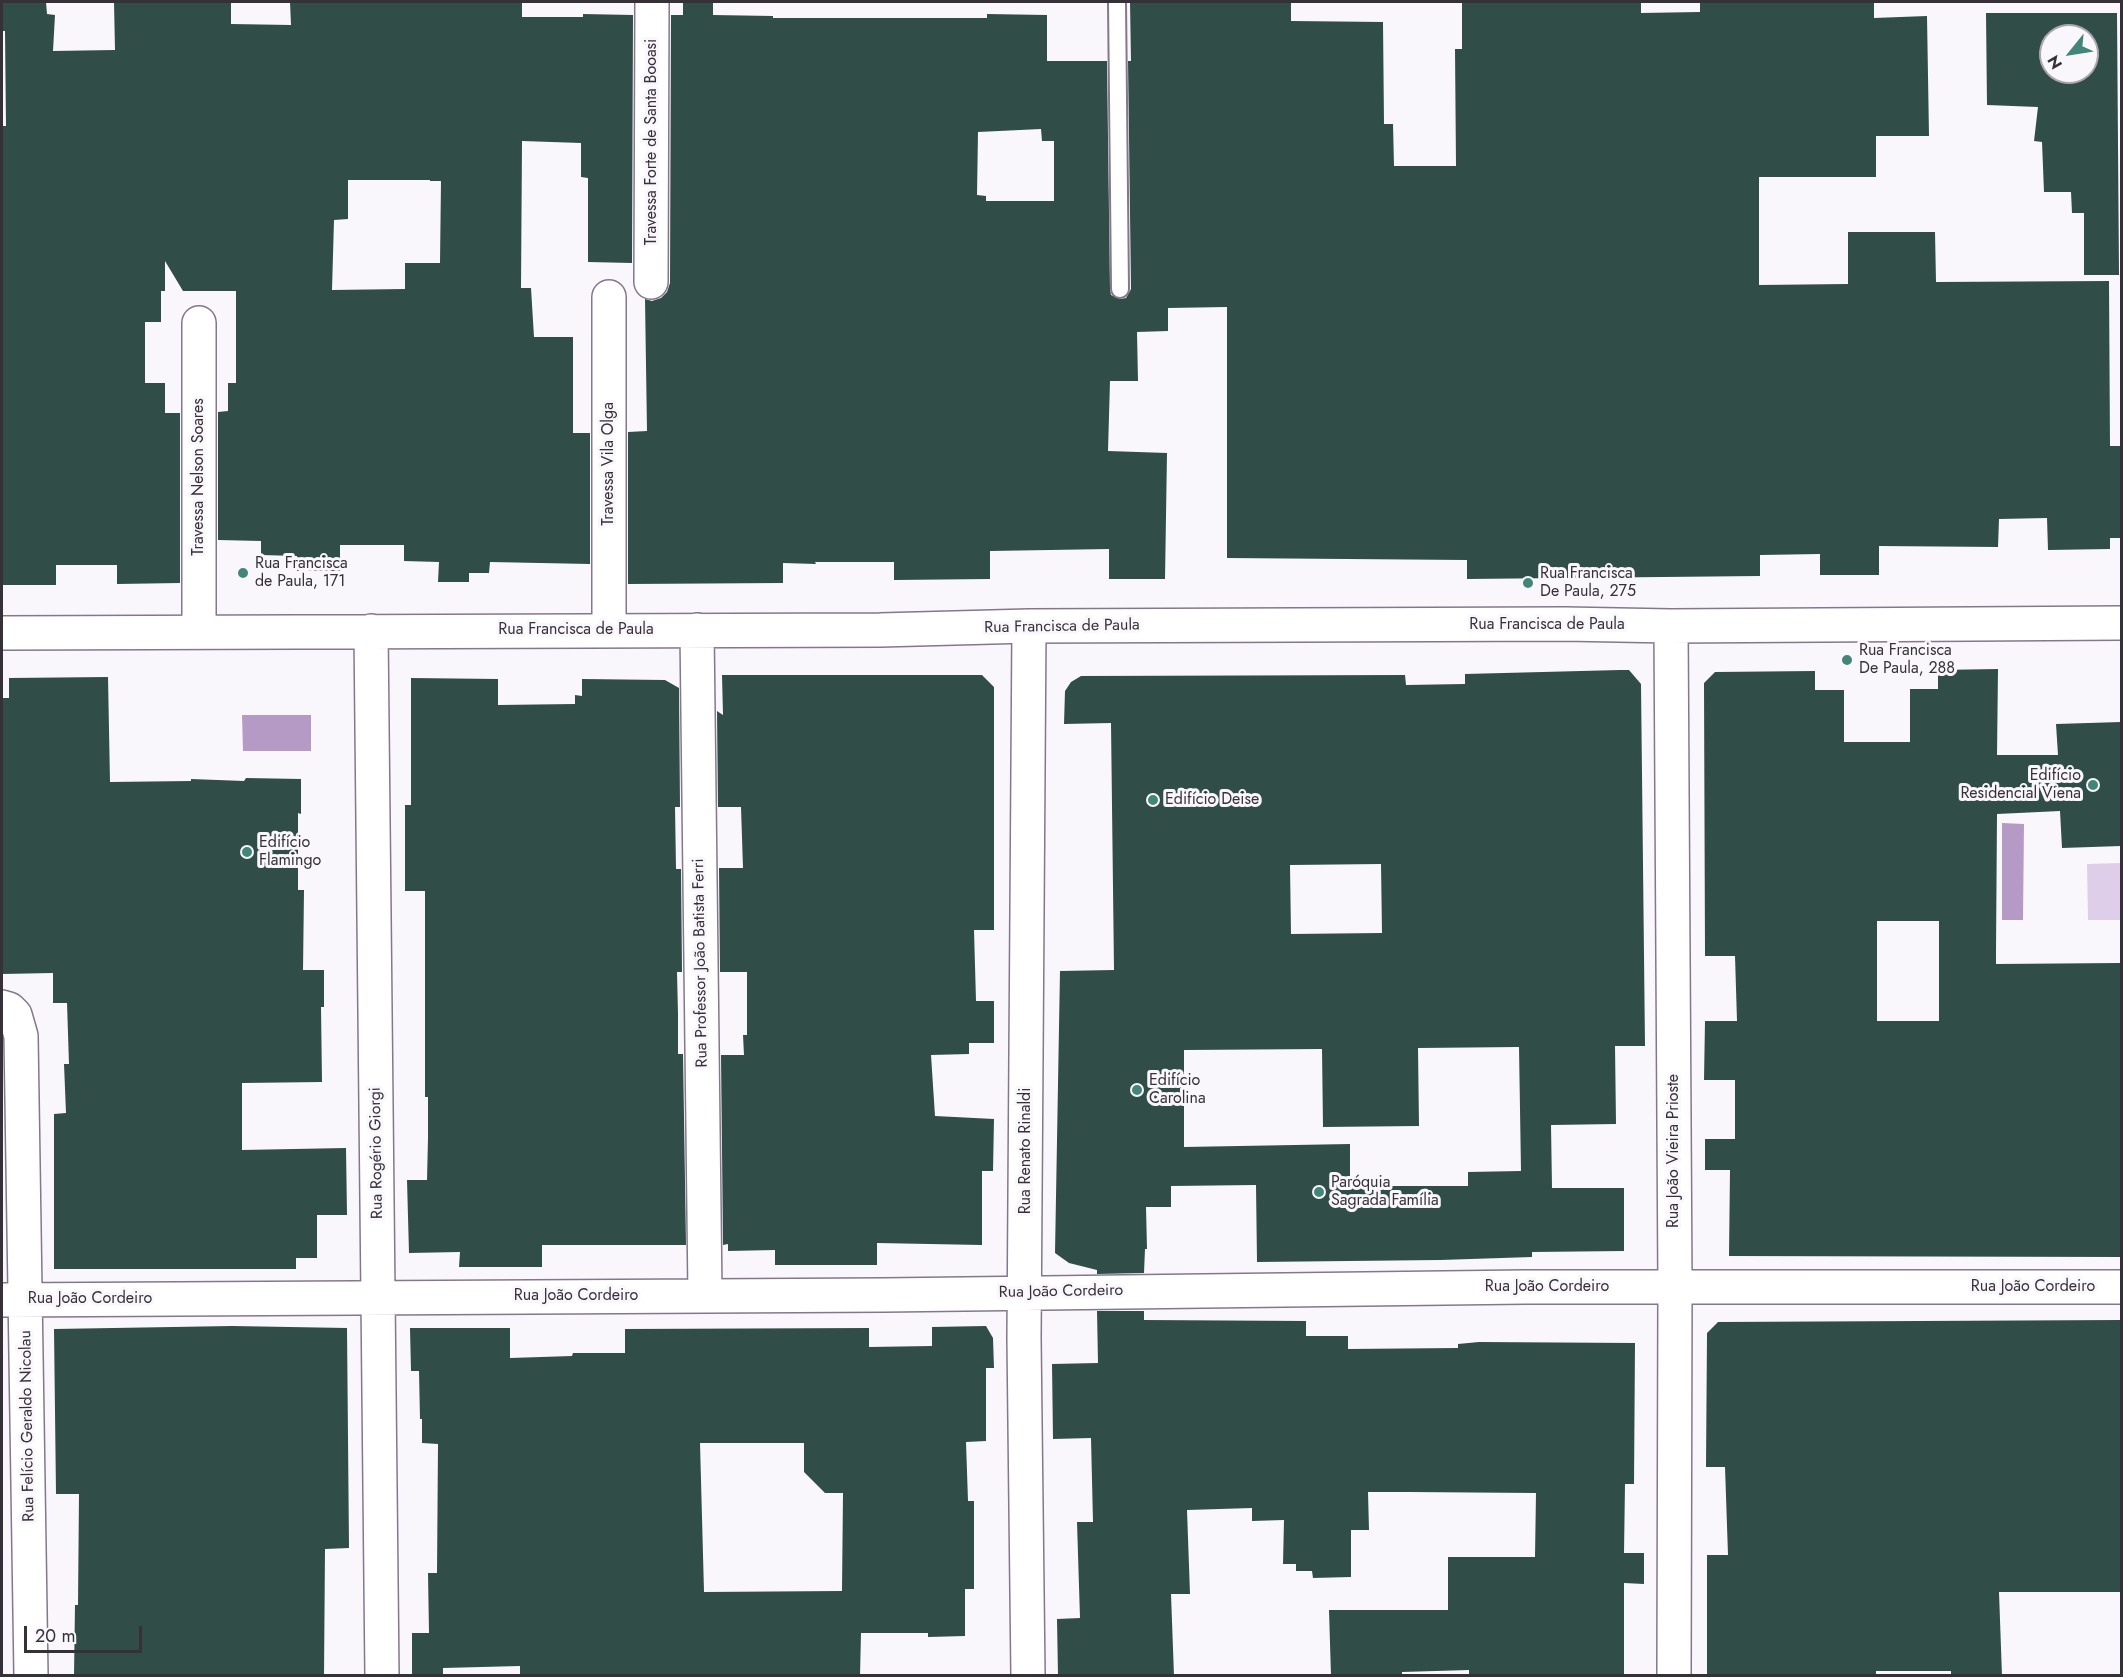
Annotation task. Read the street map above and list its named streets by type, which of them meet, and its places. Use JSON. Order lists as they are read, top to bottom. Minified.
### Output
{"streets":{"street":["Travessa Forte de Santa Booasi","Travessa Vila Olga","Travessa Nelson Soares","Rua Francisca de Paula","Rua Professor João Batista Ferri","Rua Renato Rinaldi","Rua João Vieira Prioste","Rua Rogério Giorgi","Rua João Cordeiro","Rua Felício Geraldo Nicolau"]},"crossings":[["Travessa Vila Olga","Rua Francisca de Paula"],["Travessa Nelson Soares","Rua Francisca de Paula"],["Rua Francisca de Paula","Rua Professor João Batista Ferri"],["Rua Francisca de Paula","Rua Renato Rinaldi"],["Rua Francisca de Paula","Rua João Vieira Prioste"],["Rua Francisca de Paula","Rua Rogério Giorgi"],["Rua Professor João Batista Ferri","Rua João Cordeiro"],["Rua Renato Rinaldi","Rua João Cordeiro"],["Rua João Vieira Prioste","Rua João Cordeiro"],["Rua Rogério Giorgi","Rua João Cordeiro"],["Rua João Cordeiro","Rua Felício Geraldo Nicolau"]],"places":["Rua Francisca de Paula, 171","Rua Francisca De Paula, 275","Rua Francisca De Paula, 288","Edifício Residencial Viena","Edifício Deise","Edifício Flamingo","Edifício Carolina","Paróquia Sagrada Família"],"scale_bar":"20 m","north":"bottom left"}
